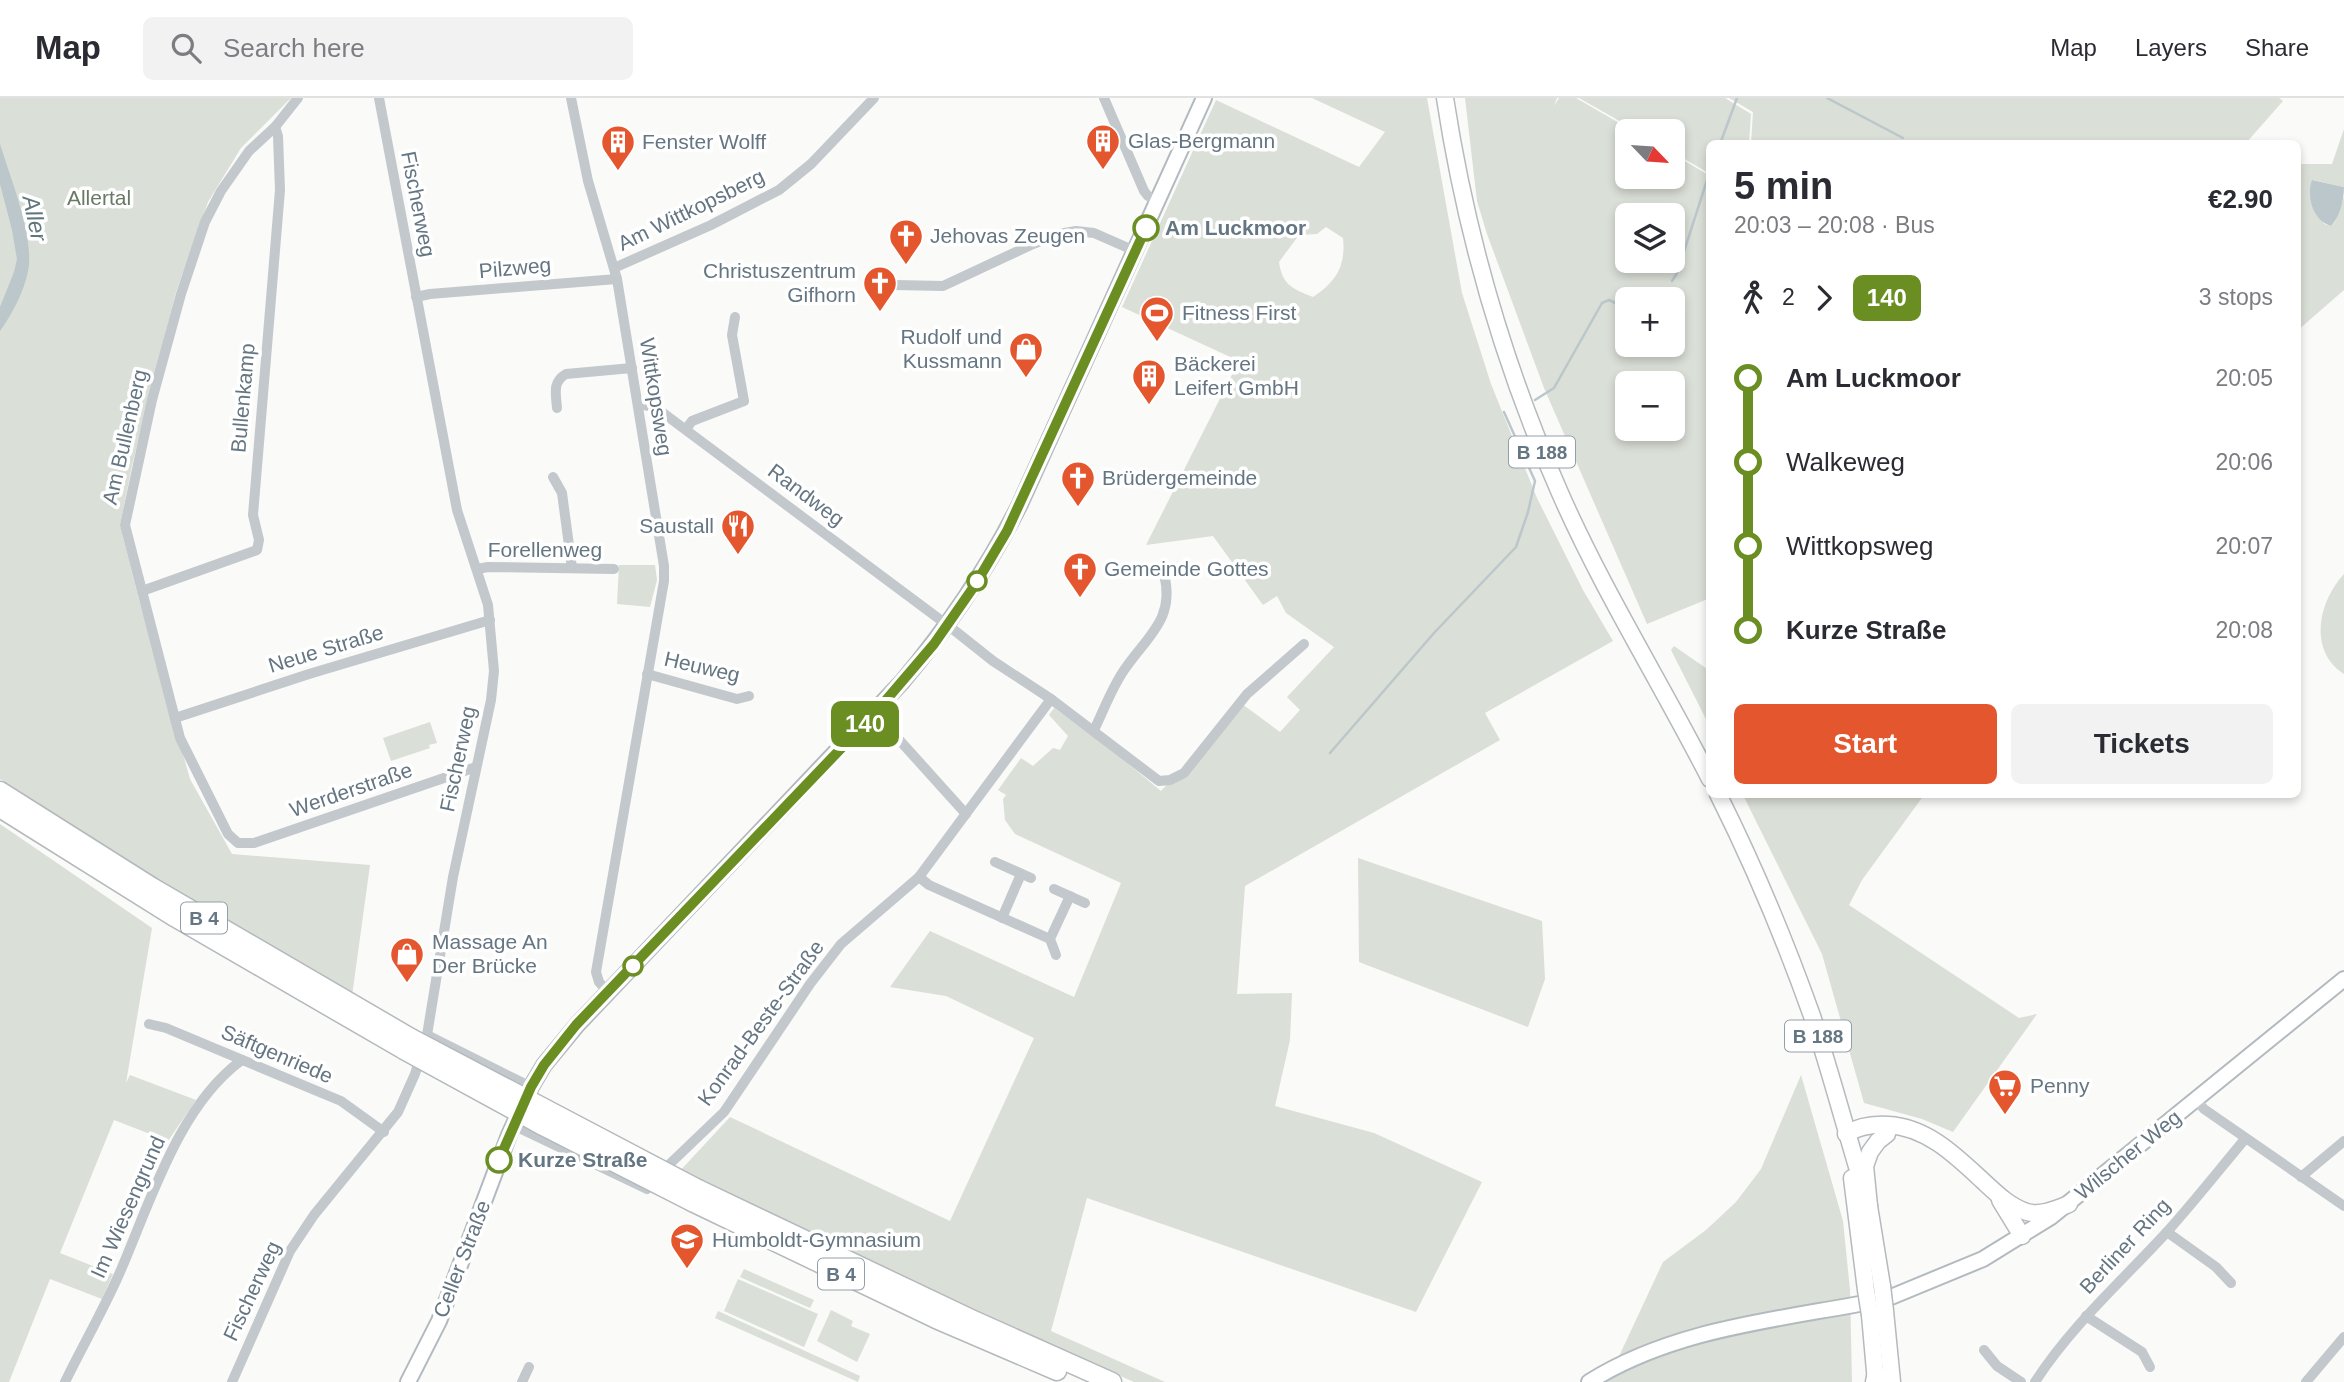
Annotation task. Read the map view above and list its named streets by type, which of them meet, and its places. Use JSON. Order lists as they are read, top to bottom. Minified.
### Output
{"streets":{"highway":["B 4"],"main road":["B 188"],"street":["Fischerweg","Am Wittkopsberg","Pilzweg","Wittkopsweg","Bullenkamp","Am Bullenberg","Randweg","Forellenweg","Neue Straße","Heuweg","Werderstraße","Konrad-Beste-Straße","Säftgenriede","Wilscher Weg","Im Wiesengrund","Berliner Ring","Celler Straße"]},"crossings":[["Fischerweg","Pilzweg"],["Fischerweg","Forellenweg"],["Fischerweg","Neue Straße"],["Fischerweg","Werderstraße"],["Fischerweg","B 4"],["Fischerweg","Säftgenriede"],["Am Wittkopsberg","Wittkopsweg"],["Pilzweg","Wittkopsweg"],["Wittkopsweg","Randweg"],["Wittkopsweg","Heuweg"],["Wittkopsweg","Celler Straße"],["Bullenkamp","Am Bullenberg"],["Am Bullenberg","Neue Straße"],["Am Bullenberg","Werderstraße"],["B 188","Wilscher Weg"],["Randweg","Konrad-Beste-Straße"],["Randweg","Celler Straße"],["Konrad-Beste-Straße","Celler Straße"],["Säftgenriede","Im Wiesengrund"]],"water":["Aller"],"parks":["Allertal"],"places":{"building":["Glas-Bergmann","Fenster Wolff","Bäckerei Leifert GmbH"],"other":["Am Luckmoor","Kurze Straße"],"church":["Jehovas Zeugen","Christuszentrum Gifhorn","Brüdergemeinde","Gemeinde Gottes"],"sports":["Fitness First"],"shop":["Rudolf und Kussmann","Massage An Der Brücke"],"restaurant":["Saustall"],"supermarket":["Penny"],"school or university":["Humboldt-Gymnasium"]},"lines":["bus line 140"],"north":"bottom right","page":{"header":"Map","search":"Search here","nav":["Map","Layers","Share"],"on_map":"140","map_buttons":["+","−"],"heading":["5 min","20:03 – 20:08 · Bus","€2.90"],"legs":["2","140","3 stops"],"list":[{"name":"Am Luckmoor","value":"20:05"},{"name":"Walkeweg","value":"20:06"},{"name":"Wittkopsweg","value":"20:07"},{"name":"Kurze Straße","value":"20:08"}],"buttons":["Start","Tickets"]}}
